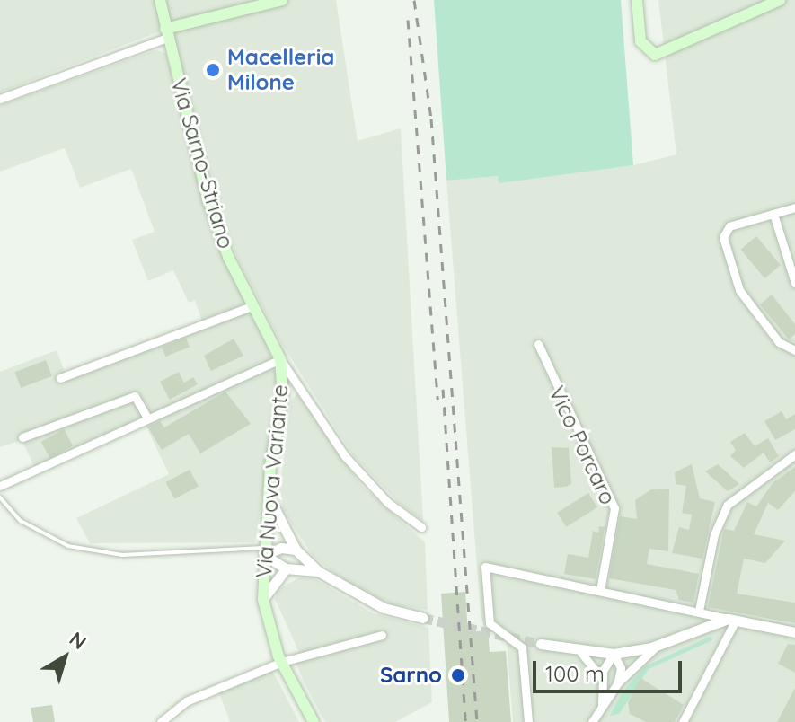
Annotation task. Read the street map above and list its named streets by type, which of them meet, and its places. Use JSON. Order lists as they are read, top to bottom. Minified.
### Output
{"streets":{"main road":["Via Sarno-Striano","Via Nuova Variante"],"street":["Vico Porcaro"]},"crossings":[["Via Sarno-Striano","Via Nuova Variante"]],"places":["Macelleria Milone","Sarno"],"scale_bar":"100 m","north":"top right"}
